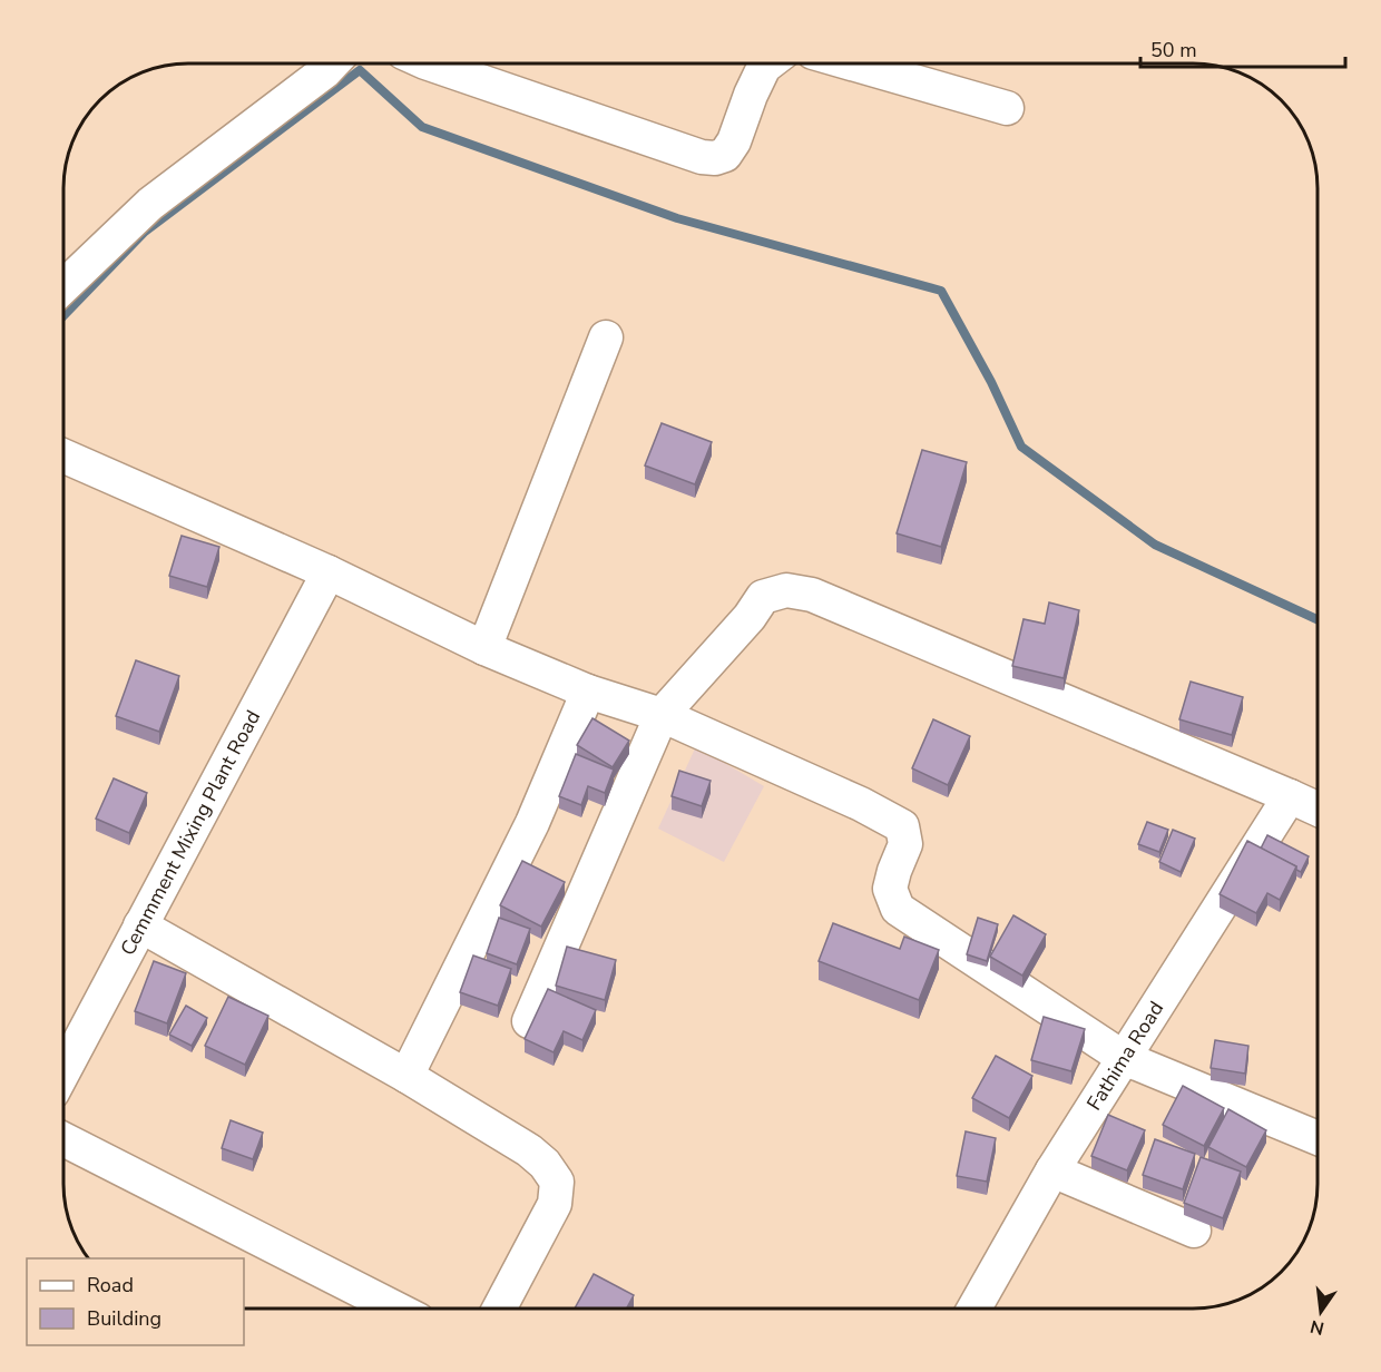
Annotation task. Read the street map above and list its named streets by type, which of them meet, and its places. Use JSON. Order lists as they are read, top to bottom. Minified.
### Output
{"streets":{"street":["Cemmment Mixing Plant Road","Fathima Road"]},"legend":["Road","Building"],"scale_bar":"50 m","north":"bottom"}
